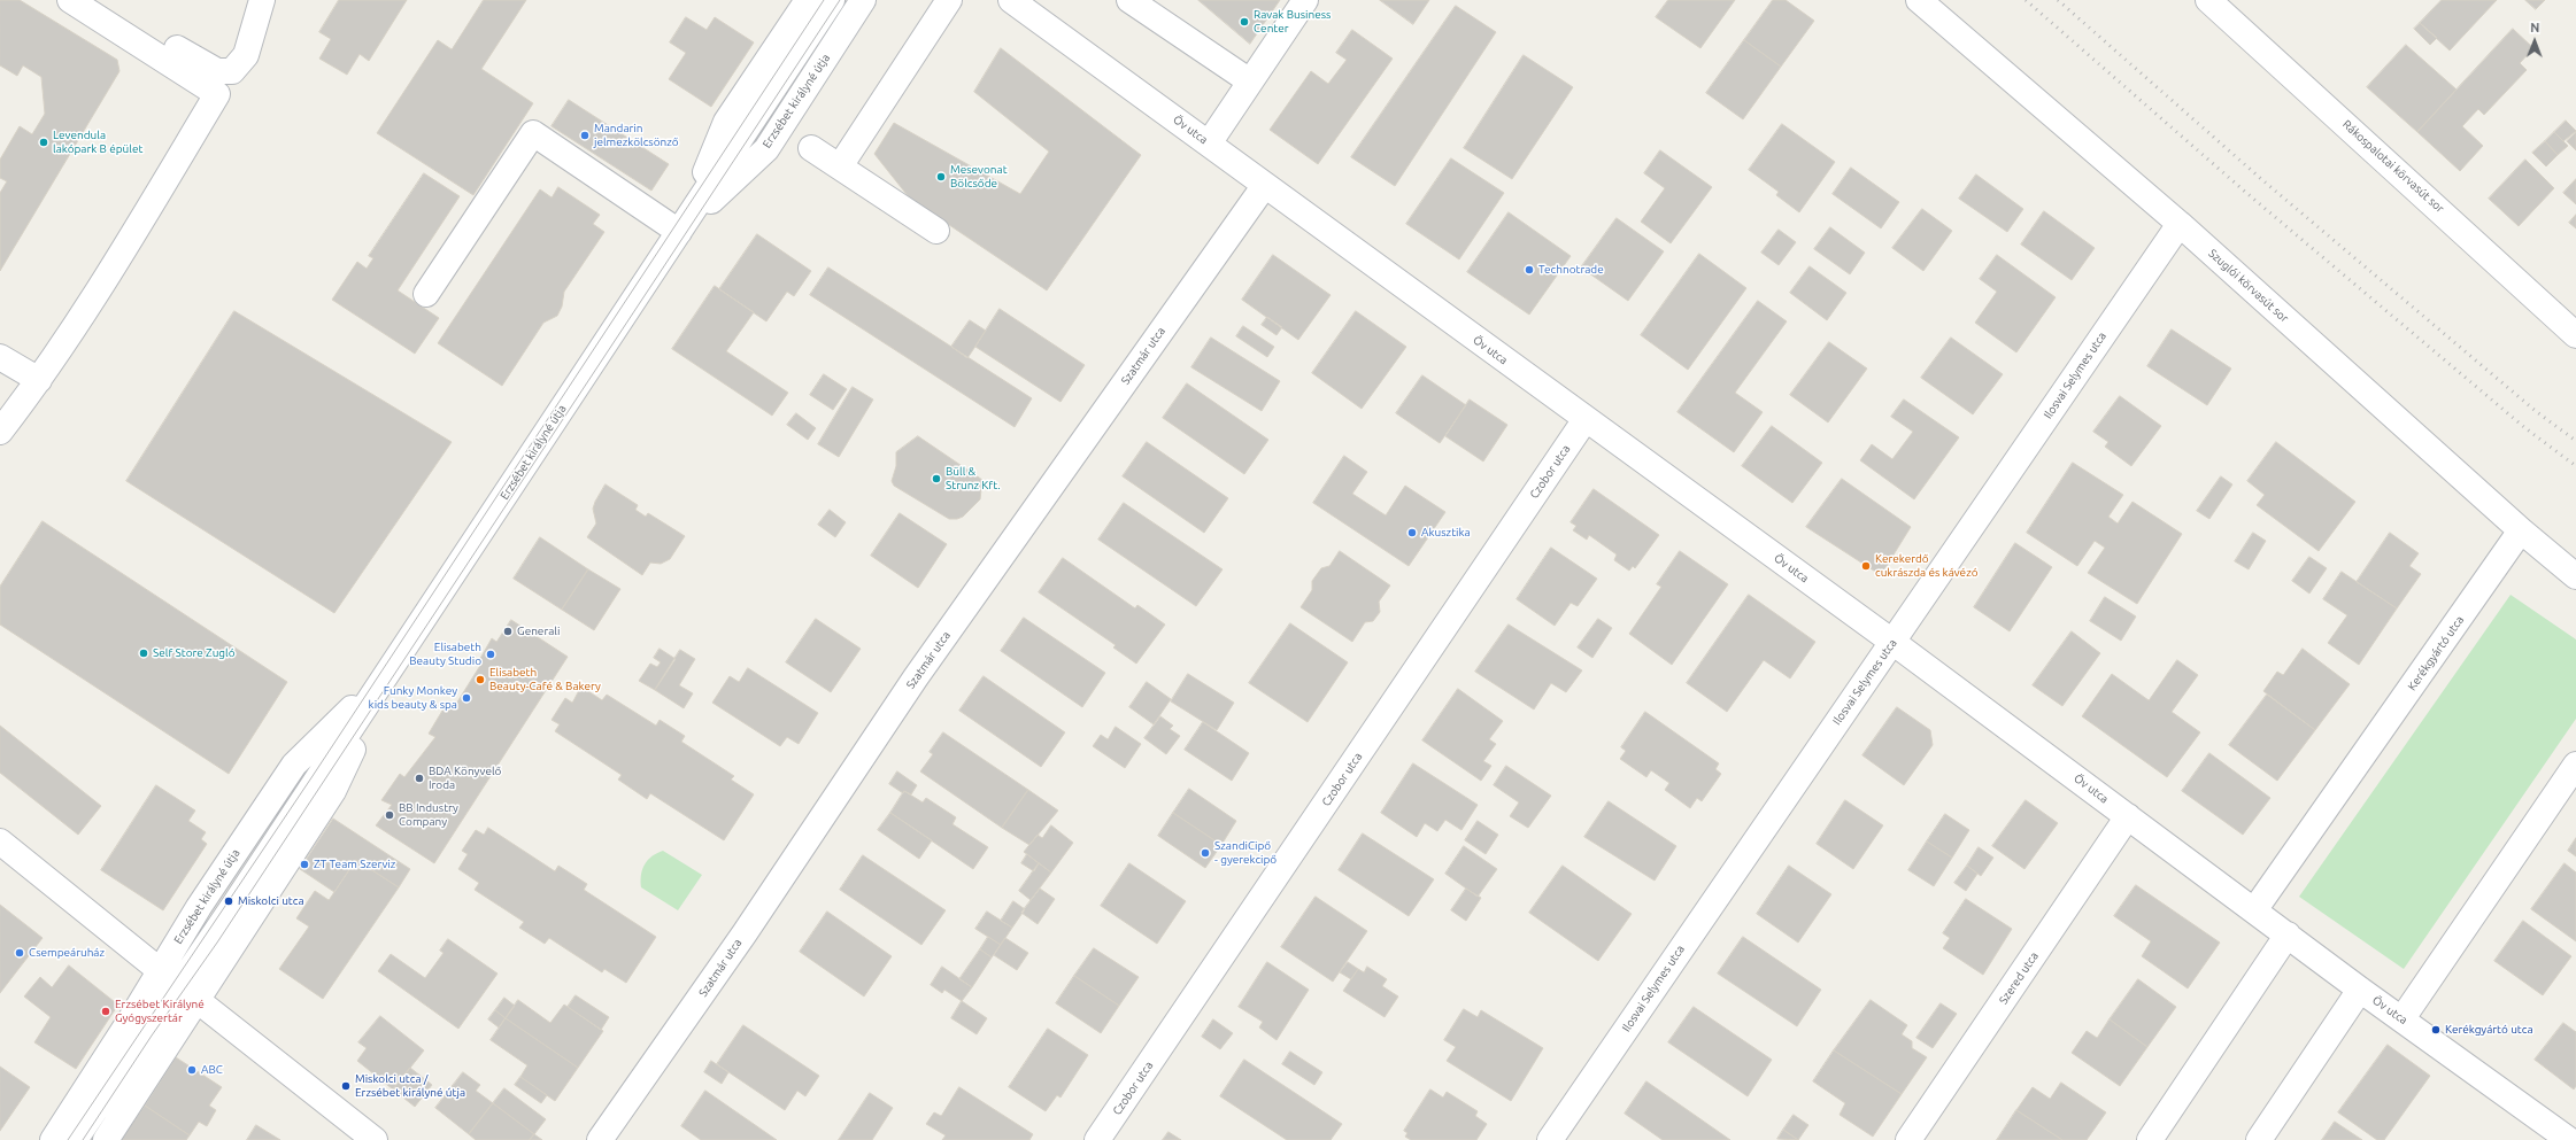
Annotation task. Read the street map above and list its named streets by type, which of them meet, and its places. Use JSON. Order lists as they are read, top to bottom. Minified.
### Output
{"streets":{"street":["Erzsébet királyné útja","Öv utca","Rákospalotai körvasút sor","Szuglói körvasút sor","Szatmár utca","Ilosvai Selymes utca","Czobor utca","Kerékgyártó utca","Szered utca"]},"crossings":[["Öv utca","Szatmár utca"],["Öv utca","Ilosvai Selymes utca"],["Öv utca","Czobor utca"],["Öv utca","Kerékgyártó utca"],["Öv utca","Szered utca"],["Szuglói körvasút sor","Ilosvai Selymes utca"],["Szuglói körvasút sor","Kerékgyártó utca"]],"places":["Ravak Business Center","Mandarin jelmezkölcsönző","Levendula lakópark B épület","Mesevonat Bölcsőde","Technotrade","Büll & Strunz Kft.","Akusztika","Kerekerdő cukrászda és kávézó","Generali","Self Store Zugló","Elisabeth Beauty Studio","Elisabeth Beauty-Café & Bakery","Funky Monkey kids beauty & spa","BDA Könyvelő Iroda","BB Industry Company","SzandiCipő - gyerekcipő","ZT Team Szerviz","Miskolci utca","Csempeáruház","Erzsébet Királyné Gyógyszertár","Kerékgyártó utca","ABC","Miskolci utca / Erzsébet királyné útja"],"north":"top"}
